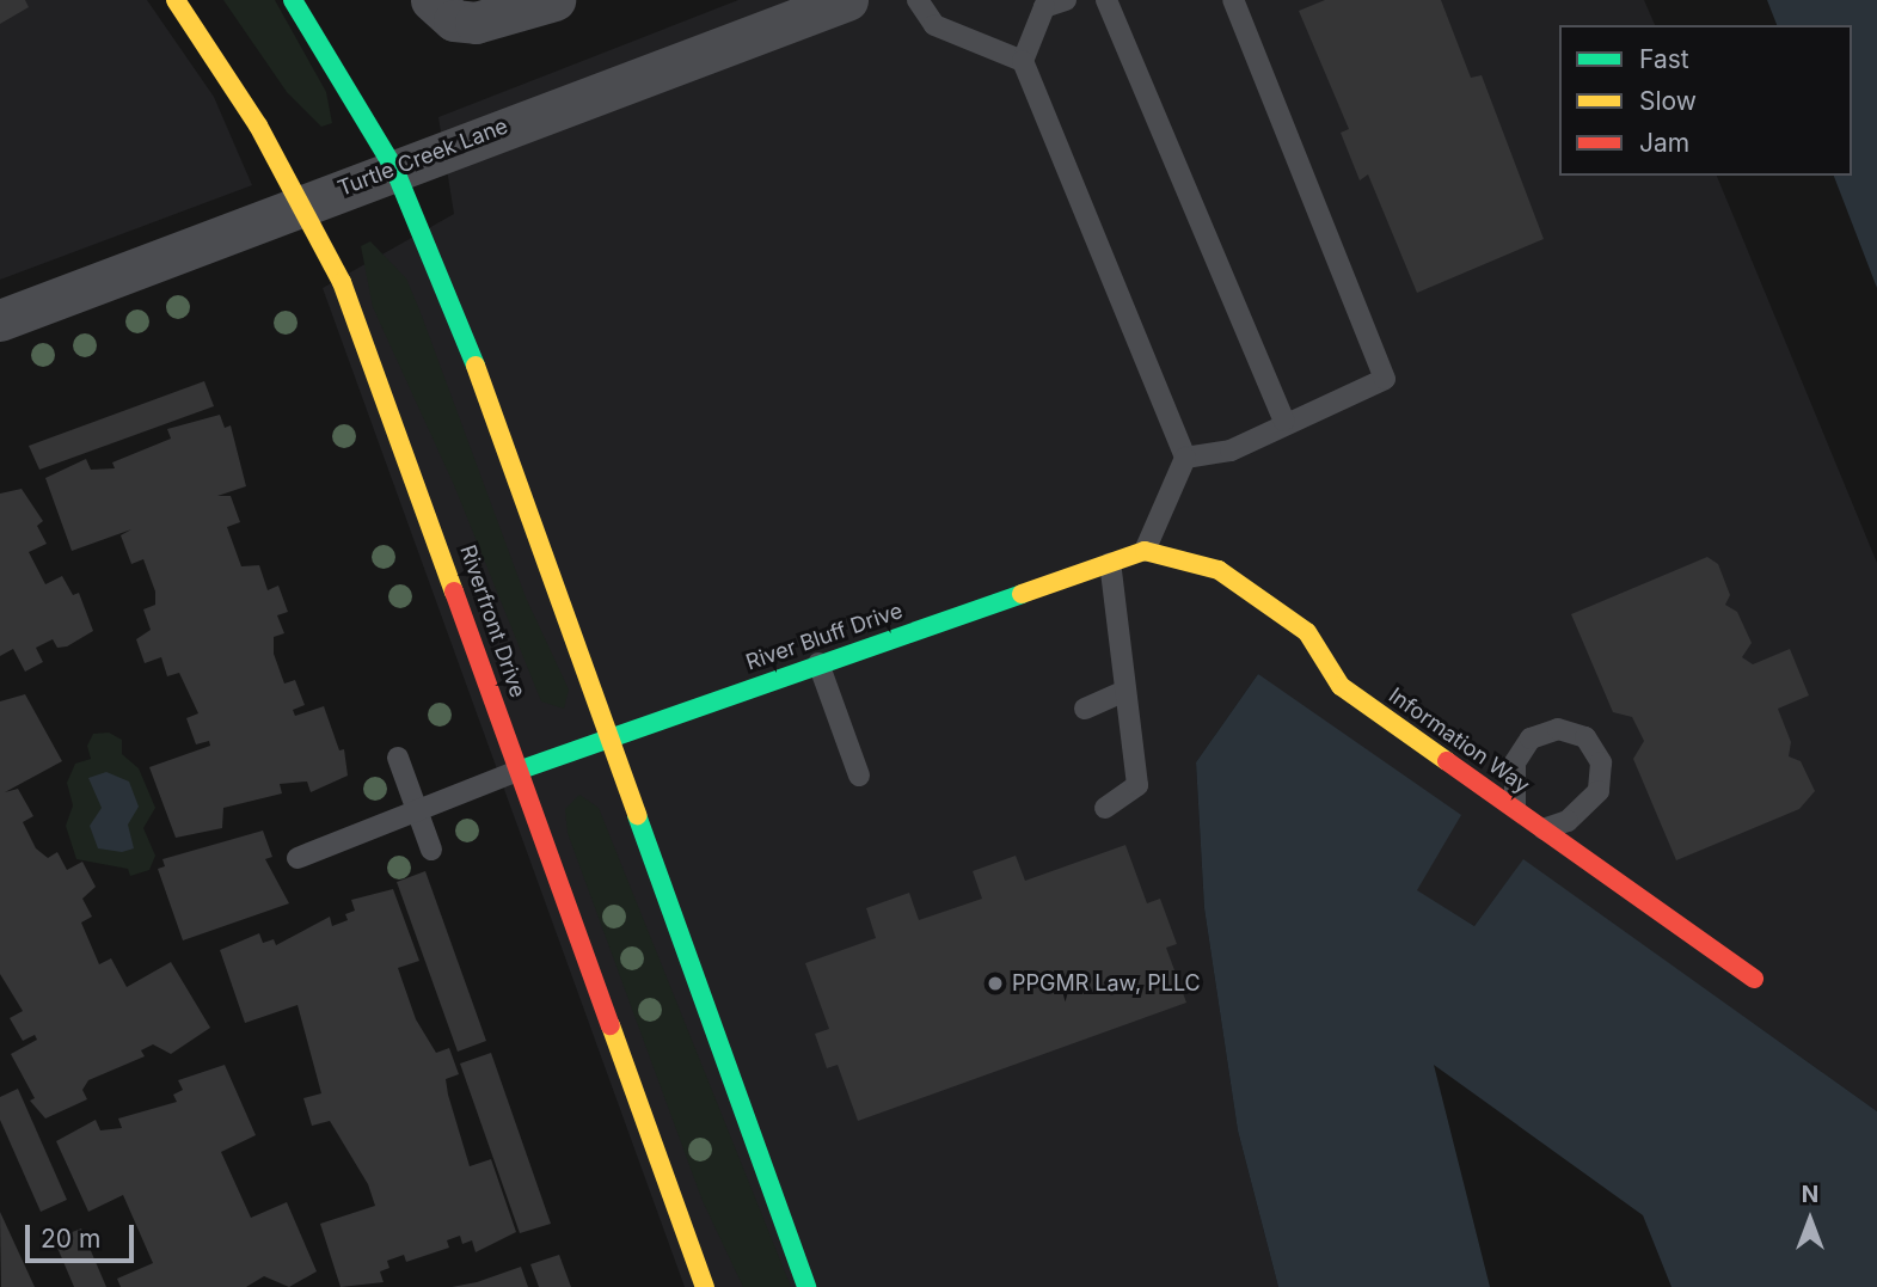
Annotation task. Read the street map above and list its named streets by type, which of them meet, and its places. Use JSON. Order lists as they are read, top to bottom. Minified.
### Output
{"streets":{"street":["Turtle Creek Lane","Riverfront Drive","River Bluff Drive","Information Way"]},"crossings":[["Turtle Creek Lane","Riverfront Drive"],["Riverfront Drive","River Bluff Drive"],["River Bluff Drive","Information Way"]],"places":["PPGMR Law, PLLC"],"legend":["Fast","Slow","Jam"],"scale_bar":"20 m","north":"top"}
